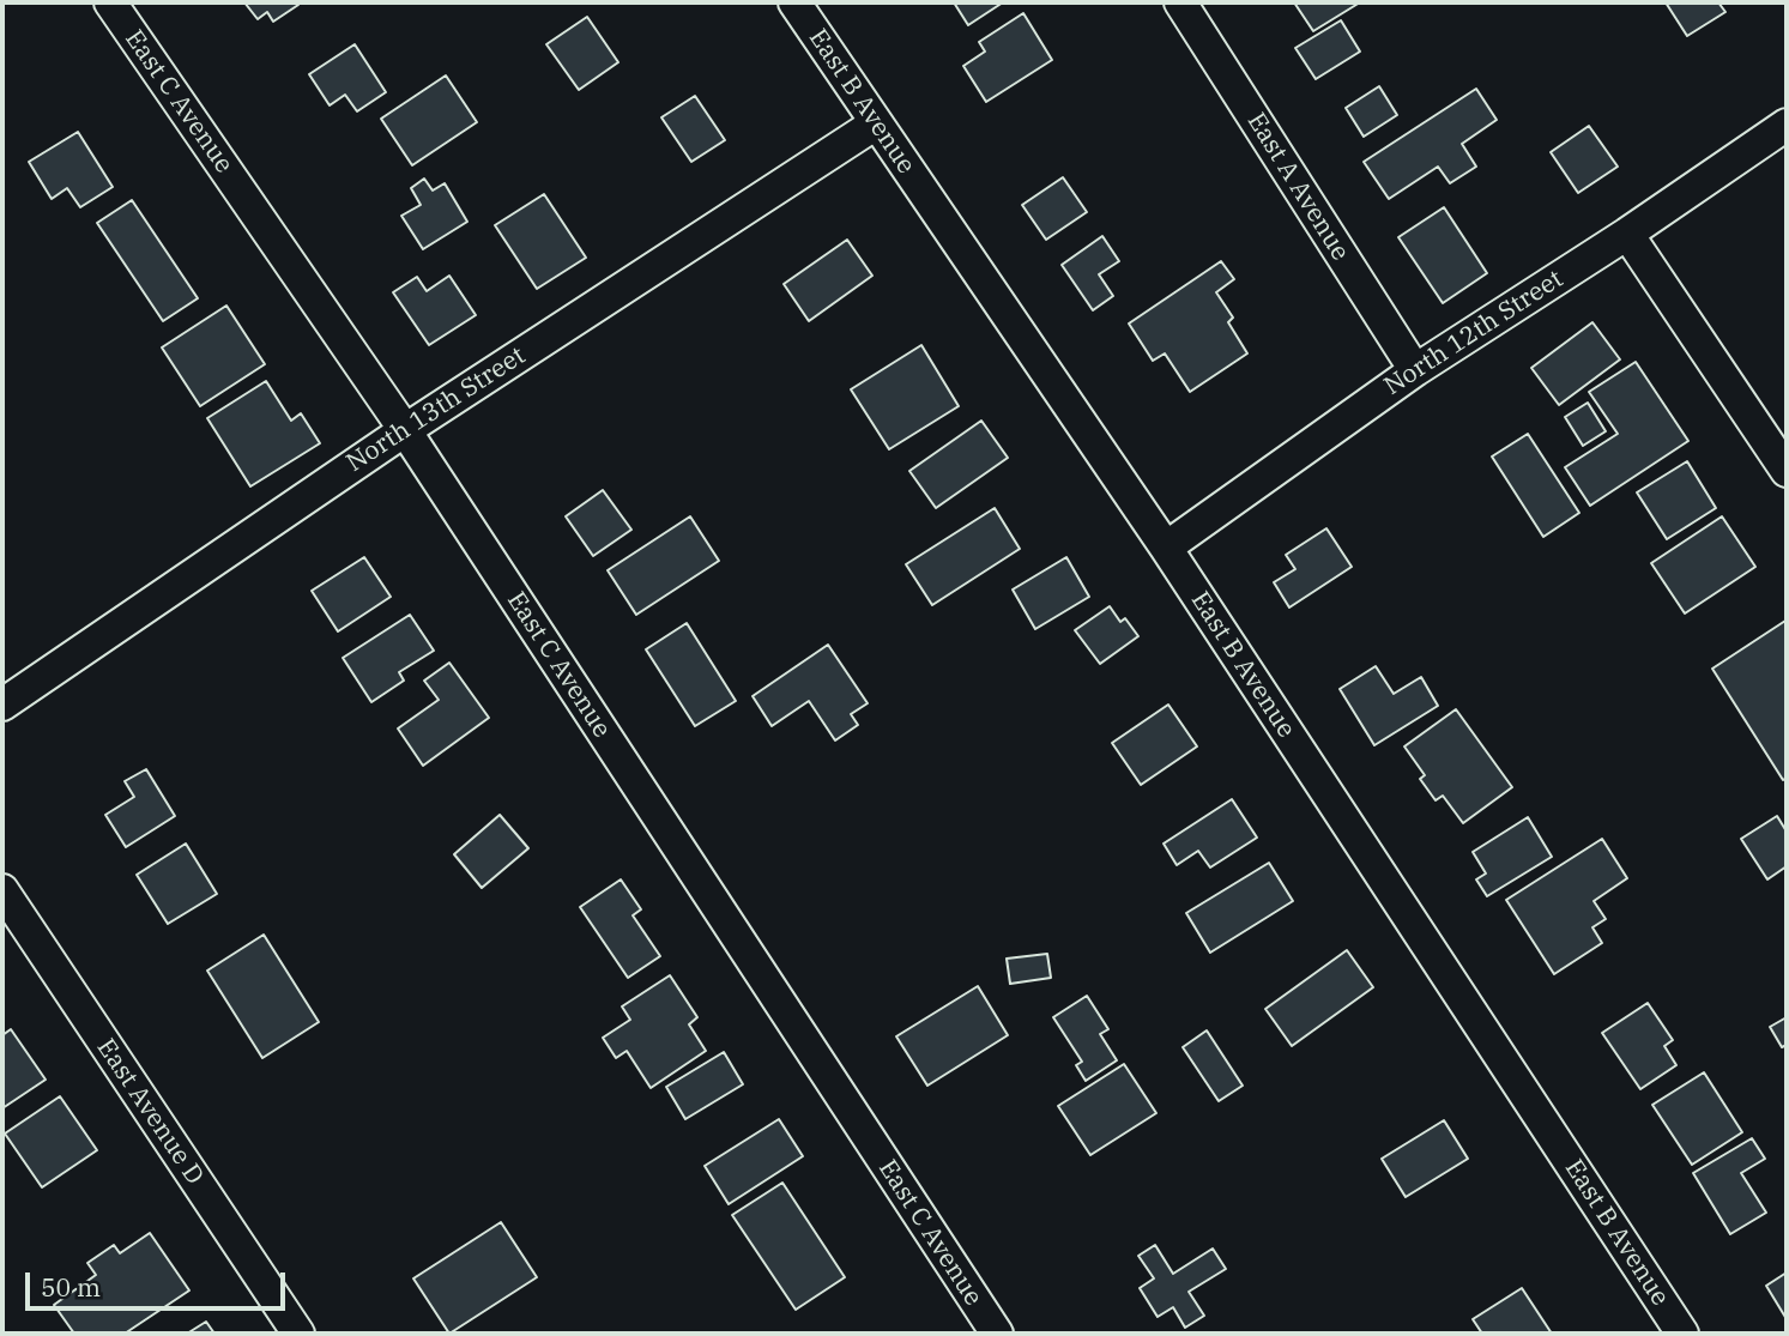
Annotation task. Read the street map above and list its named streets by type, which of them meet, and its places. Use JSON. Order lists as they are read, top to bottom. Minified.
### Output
{"streets":{"street":["East C Avenue","East B Avenue","East A Avenue","North 12th Street","North 13th Street","East Avenue D"]},"crossings":[["East C Avenue","North 13th Street"],["East B Avenue","North 12th Street"],["East B Avenue","North 13th Street"],["East A Avenue","North 12th Street"]],"scale_bar":"50 m"}
